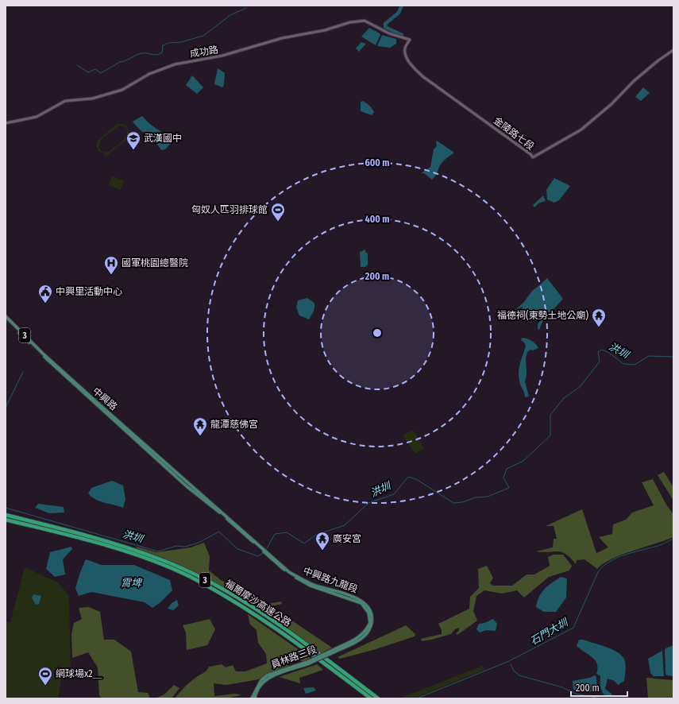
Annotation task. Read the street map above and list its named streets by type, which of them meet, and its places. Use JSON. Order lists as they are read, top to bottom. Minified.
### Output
{"streets":{"highway":["3","福爾摩沙高速公路"],"main road":["中興路","中興路九龍段","員林路三段"],"street":["成功路","金陵路七段"]},"crossings":[["成功路","金陵路七段"],["中興路","中興路九龍段"],["中興路九龍段","員林路三段"]],"water":["洪圳","霄埤","石門大圳"],"places":{"school or university":["武漢國中"],"sports":["匈奴人匹羽排球館","網球場x2＿"],"hospital":["國軍桃園總醫院"],"public building":["中興里活動中心"],"temple":["福德祠(東勢土地公廟)","龍潭慈佛宮","廣安宮"]},"scale_bar":"200 m","rings":["600 m","400 m","200 m"]}
